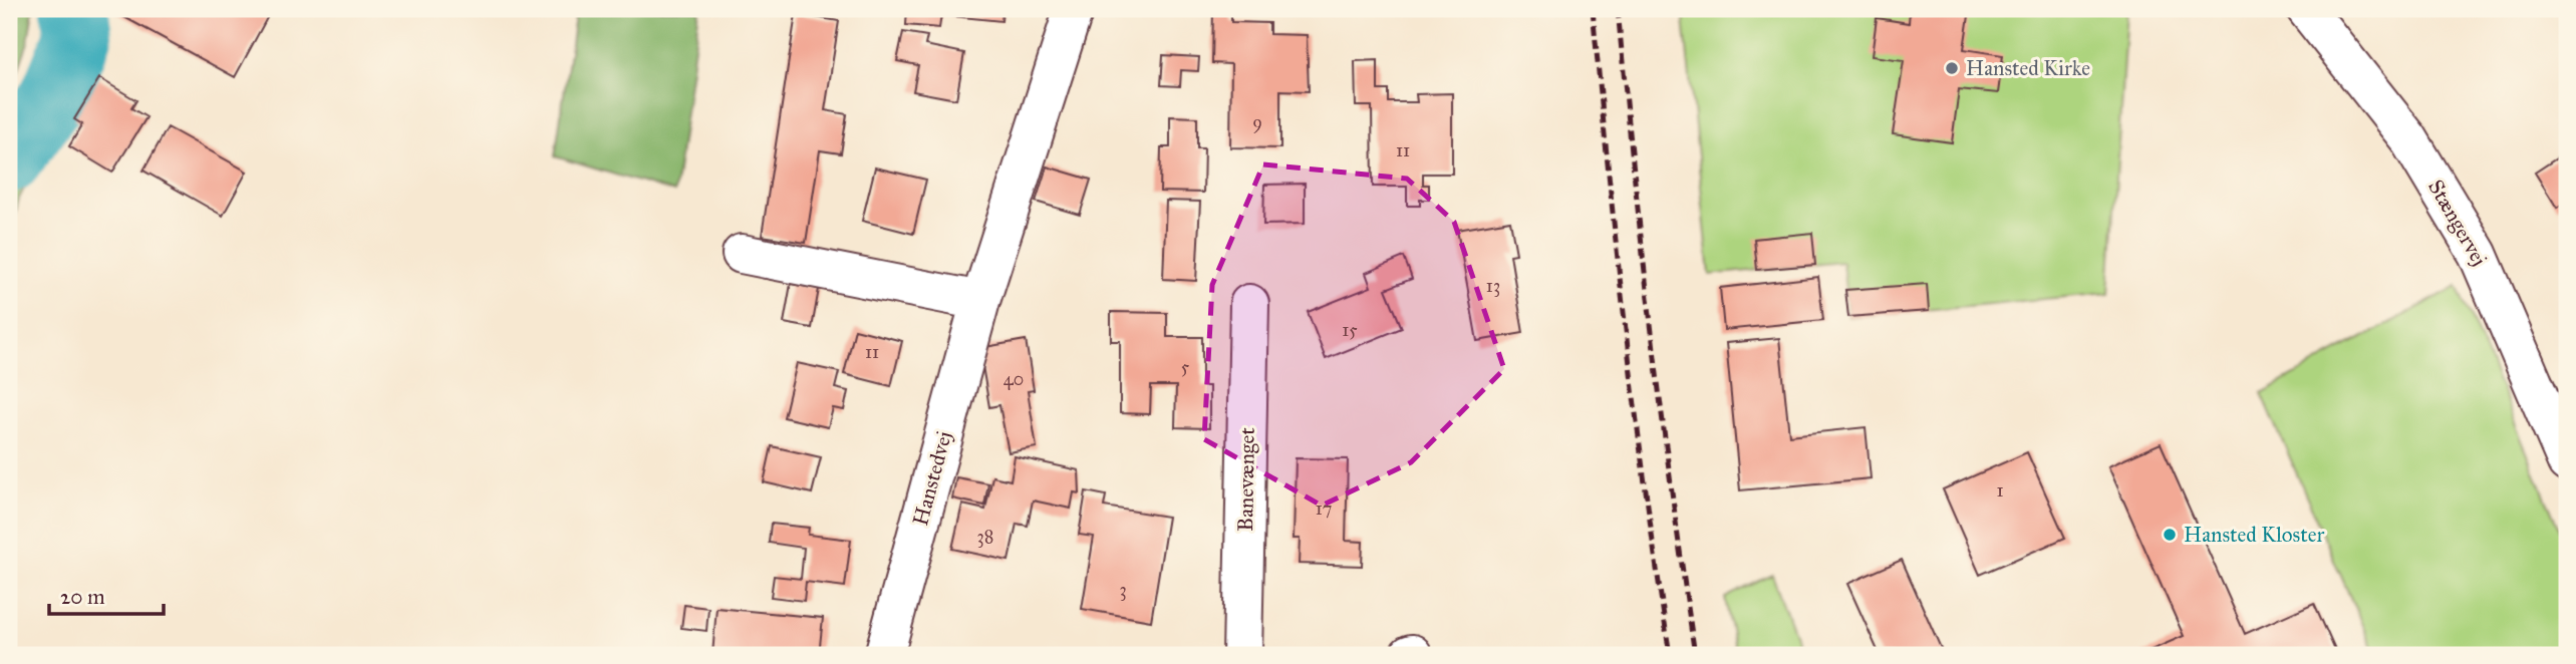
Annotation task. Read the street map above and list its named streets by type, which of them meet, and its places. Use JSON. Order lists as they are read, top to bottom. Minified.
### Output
{"streets":{"street":["Stængervej","Hanstedvej","Banevænget"]},"places":["Hansted Kirke","Hansted Kloster"],"house_numbers":["9","11","13","15","11","5","40","1","17","38","3"],"scale_bar":"20 m"}
